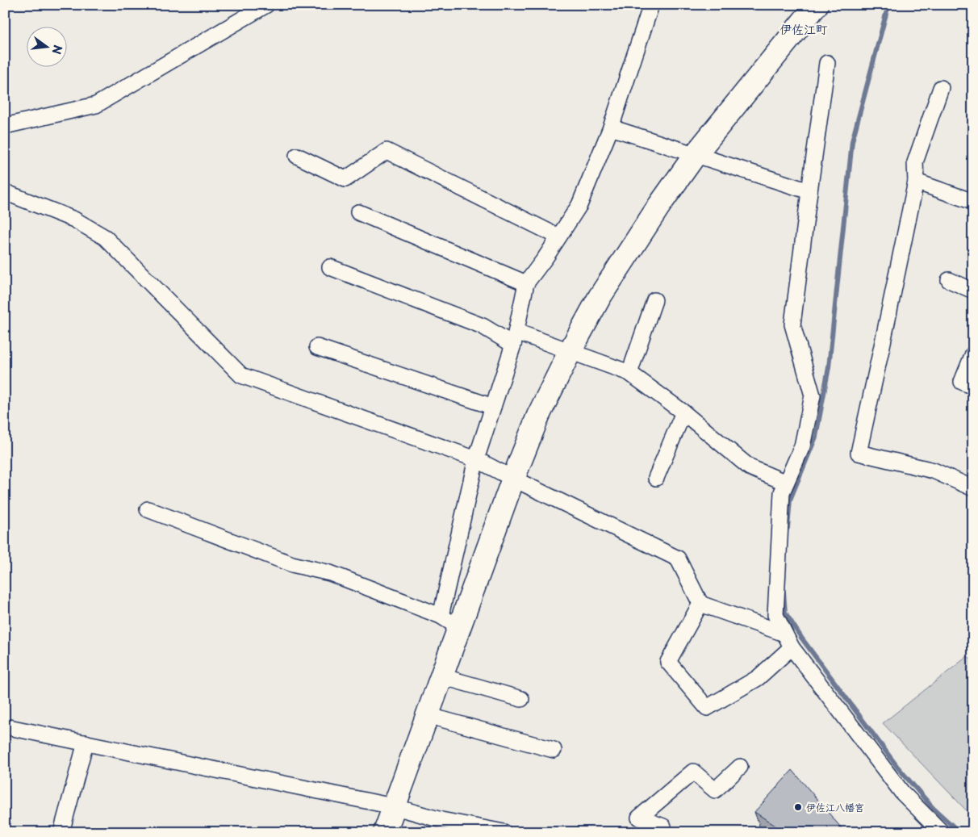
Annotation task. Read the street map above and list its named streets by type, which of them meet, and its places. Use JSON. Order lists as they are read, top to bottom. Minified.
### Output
{"districts":["伊佐江町"],"places":["伊佐江八幡宮"],"north":"right"}
